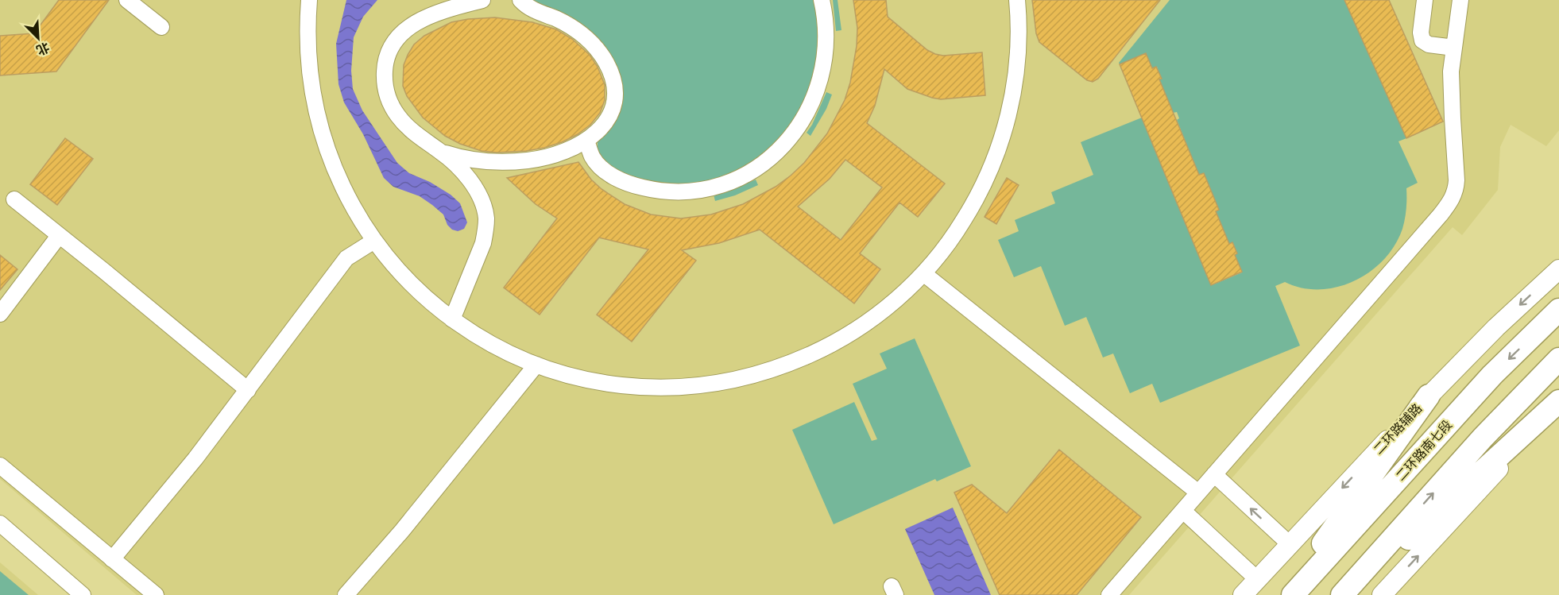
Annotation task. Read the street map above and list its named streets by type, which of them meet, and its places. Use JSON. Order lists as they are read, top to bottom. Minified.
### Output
{"streets":{"highway":["二环路南七段"],"main road":["二环路辅路"]},"north":"bottom right"}
